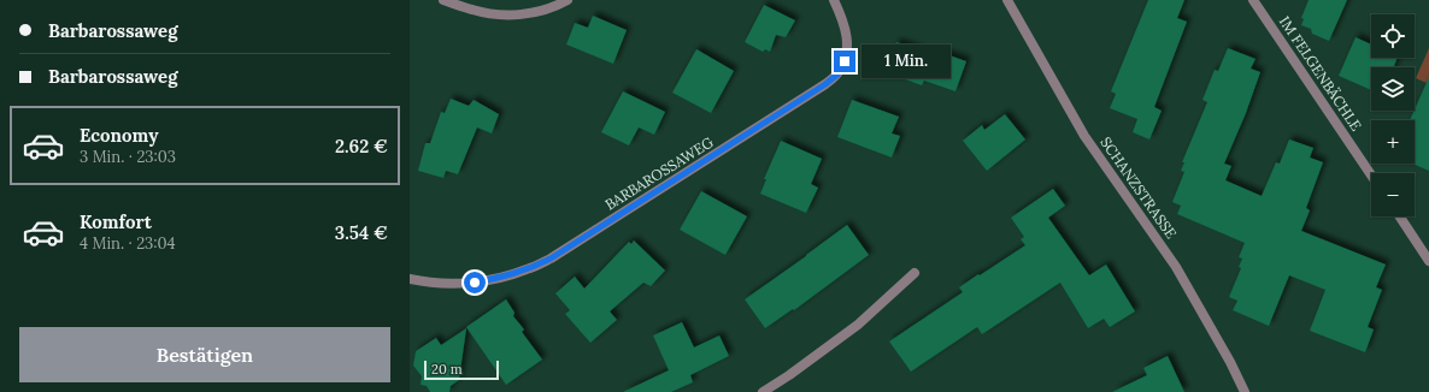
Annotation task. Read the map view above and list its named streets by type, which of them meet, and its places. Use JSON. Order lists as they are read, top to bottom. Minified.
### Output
{"streets":{"street":["IM FELGENBÄCHLE","BARBAROSSAWEG","SCHANZSTRASSE"]},"scale_bar":"20 m","page":{"banner":["Barbarossaweg","Barbarossaweg"],"map_buttons":["+","−"],"bubble":"1 Min.","list":[{"name":"Economy","note":"3 Min. · 23:03","value":"2.62 €"},{"name":"Komfort","note":"4 Min. · 23:04","value":"3.54 €"}],"buttons":"Bestätigen","scale":"20 m"}}
